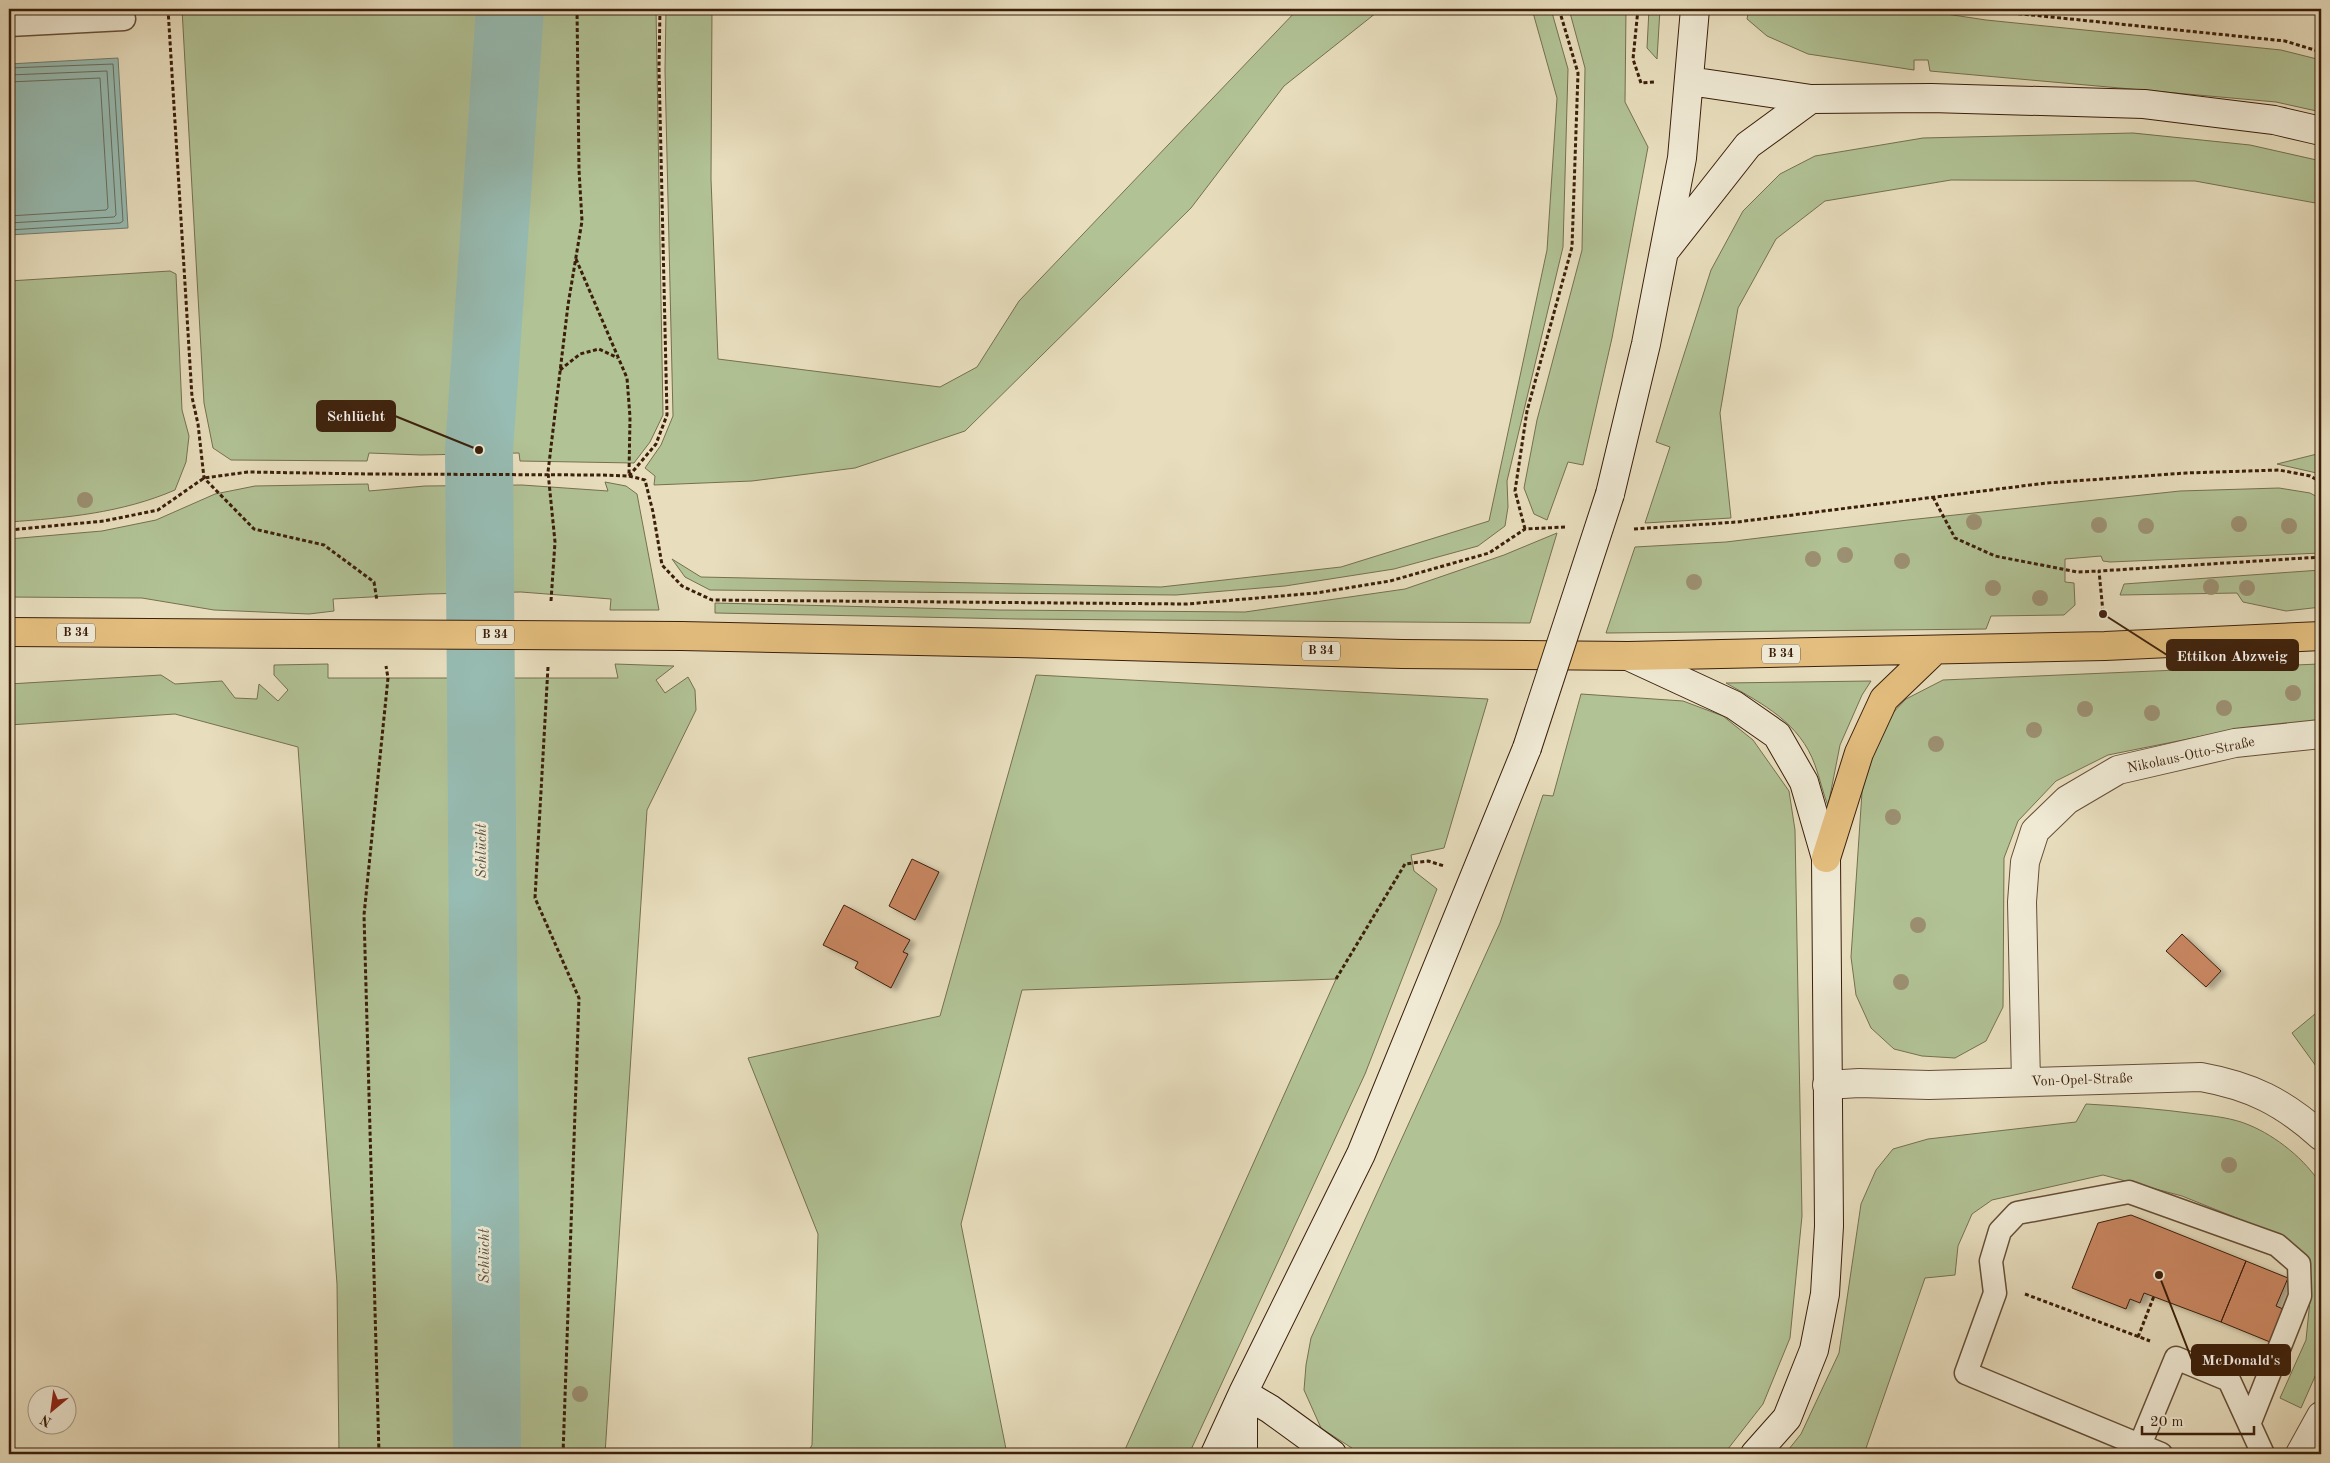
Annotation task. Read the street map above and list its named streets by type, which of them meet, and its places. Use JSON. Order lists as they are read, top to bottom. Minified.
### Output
{"streets":{"main road":["B 34","Nikolaus-Otto-Straße","Von-Opel-Straße"]},"crossings":[["Nikolaus-Otto-Straße","Von-Opel-Straße"]],"water":["Schlücht"],"places":["Schlücht","Ettikon Abzweig","McDonald's"],"scale_bar":"20 m","north":"bottom left"}
